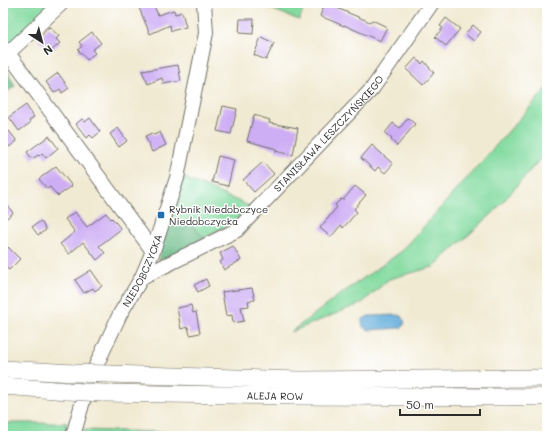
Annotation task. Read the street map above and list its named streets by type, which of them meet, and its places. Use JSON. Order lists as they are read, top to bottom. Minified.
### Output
{"streets":{"main road":["ALEJA ROW"],"street":["STANISŁAWA LESZCZYŃSKIEGO","NIEDOBCZYCKA"]},"crossings":[["STANISŁAWA LESZCZYŃSKIEGO","NIEDOBCZYCKA"]],"places":{"transit":["Rybnik Niedobczyce Niedobczycka"]},"scale_bar":"50 m","north":"bottom right"}
